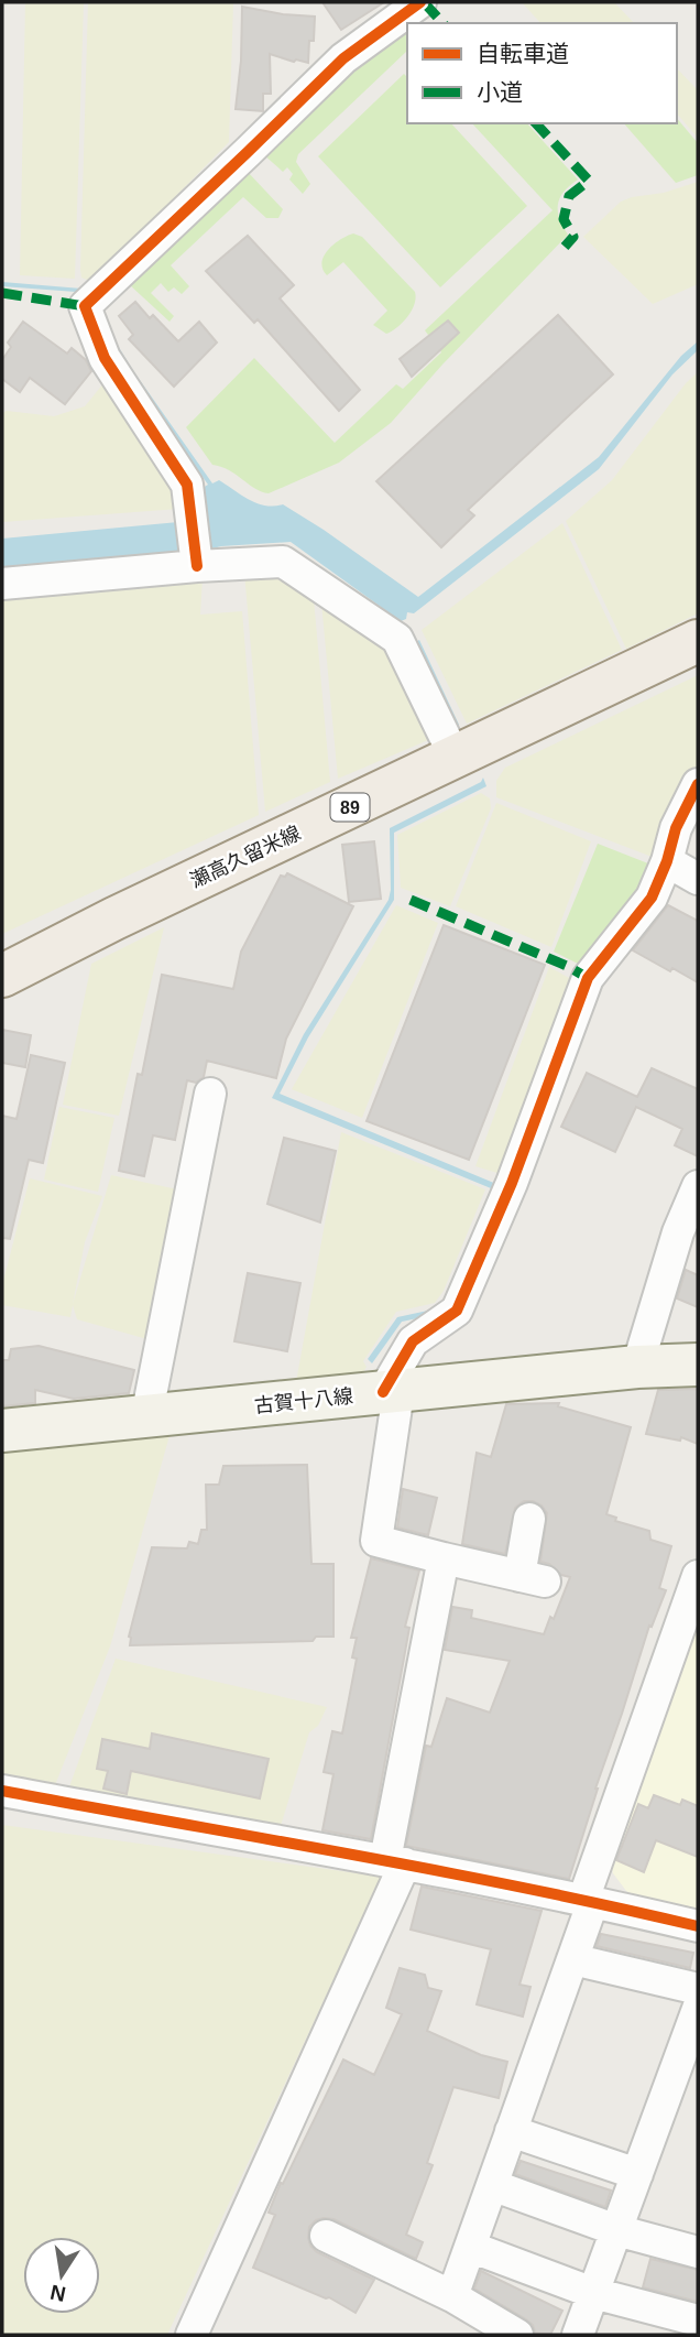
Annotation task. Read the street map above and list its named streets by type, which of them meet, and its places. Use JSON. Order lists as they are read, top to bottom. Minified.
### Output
{"streets":{"main road":["89","瀬高久留米線","古賀十八線"]},"legend":["自転車道","小道"],"north":"bottom"}
